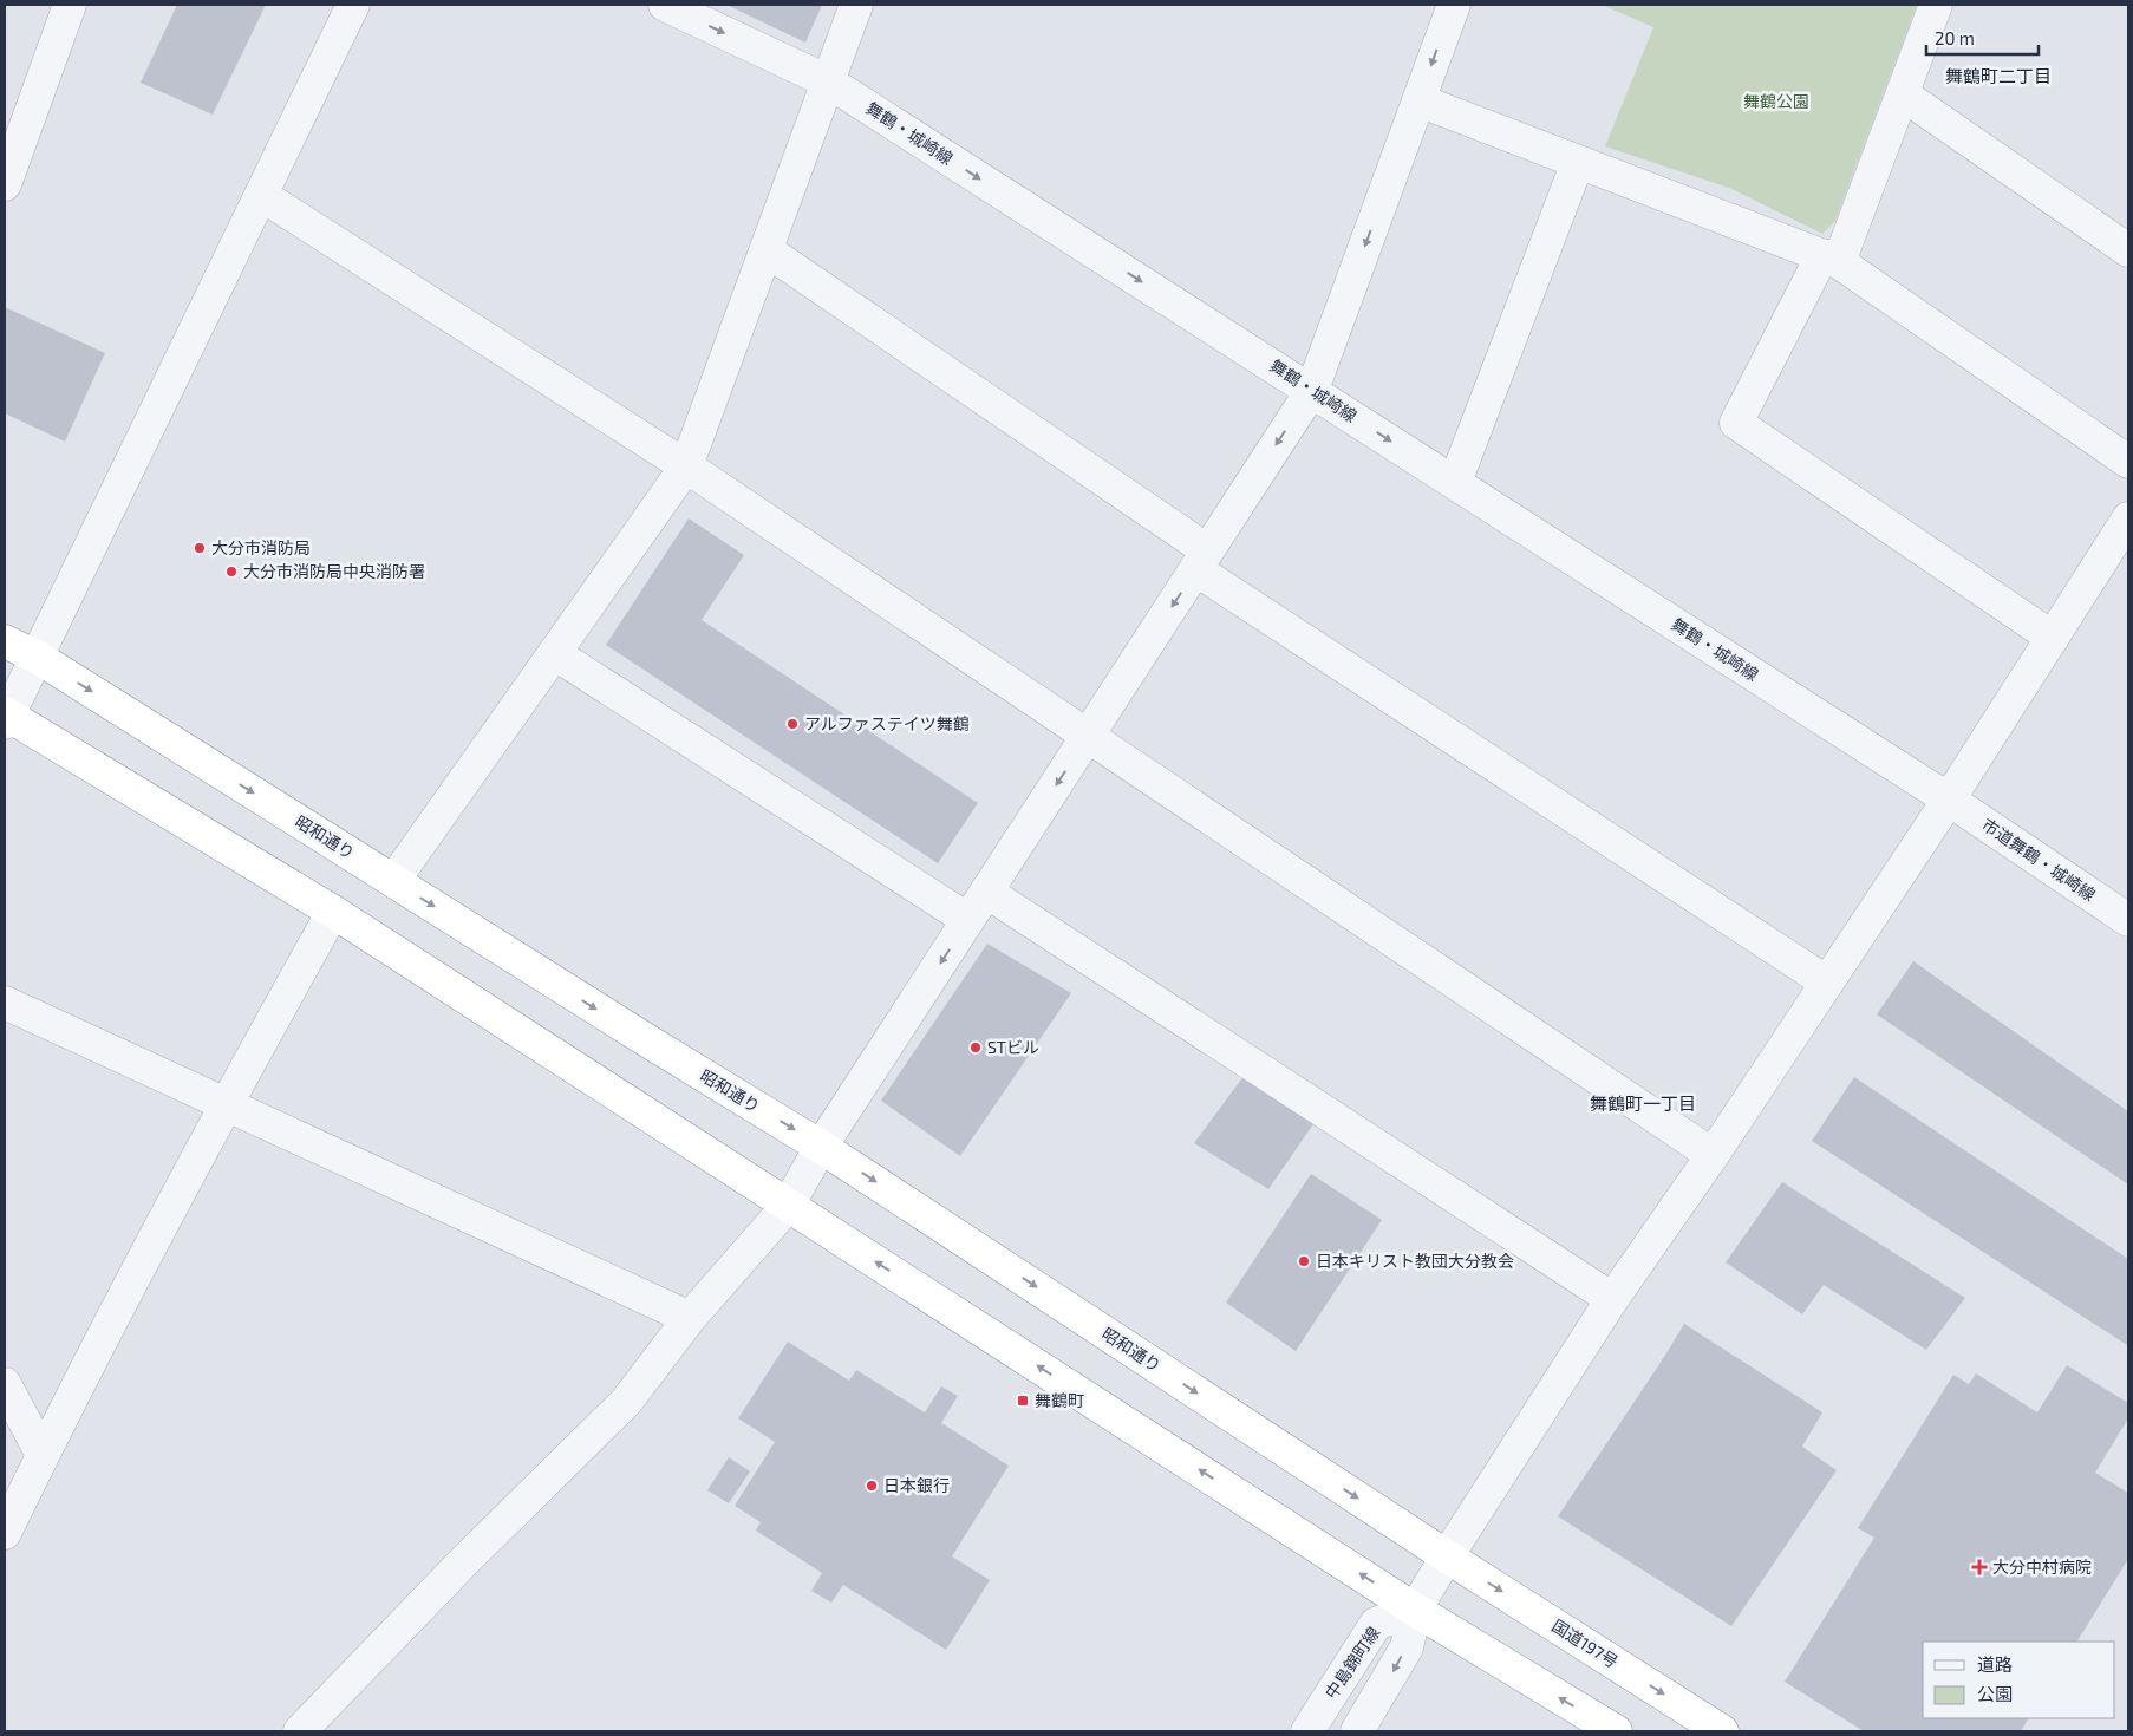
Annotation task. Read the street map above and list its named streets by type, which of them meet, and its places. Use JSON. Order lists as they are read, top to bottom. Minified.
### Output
{"streets":{"highway":["昭和通り","国道197号"],"street":["舞鶴・城崎線","市道舞鶴・城崎線","中島錦町線"]},"crossings":[["舞鶴・城崎線","市道舞鶴・城崎線"],["昭和通り","国道197号"]],"districts":["舞鶴町二丁目","舞鶴町一丁目"],"parks":["舞鶴公園"],"places":{"other":["大分市消防局","大分市消防局中央消防署","アルファステイツ舞鶴","STビル","日本キリスト教団大分教会","日本銀行"],"transit":["舞鶴町"],"health":["大分中村病院"]},"legend":["道路","公園"],"scale_bar":"20 m"}
